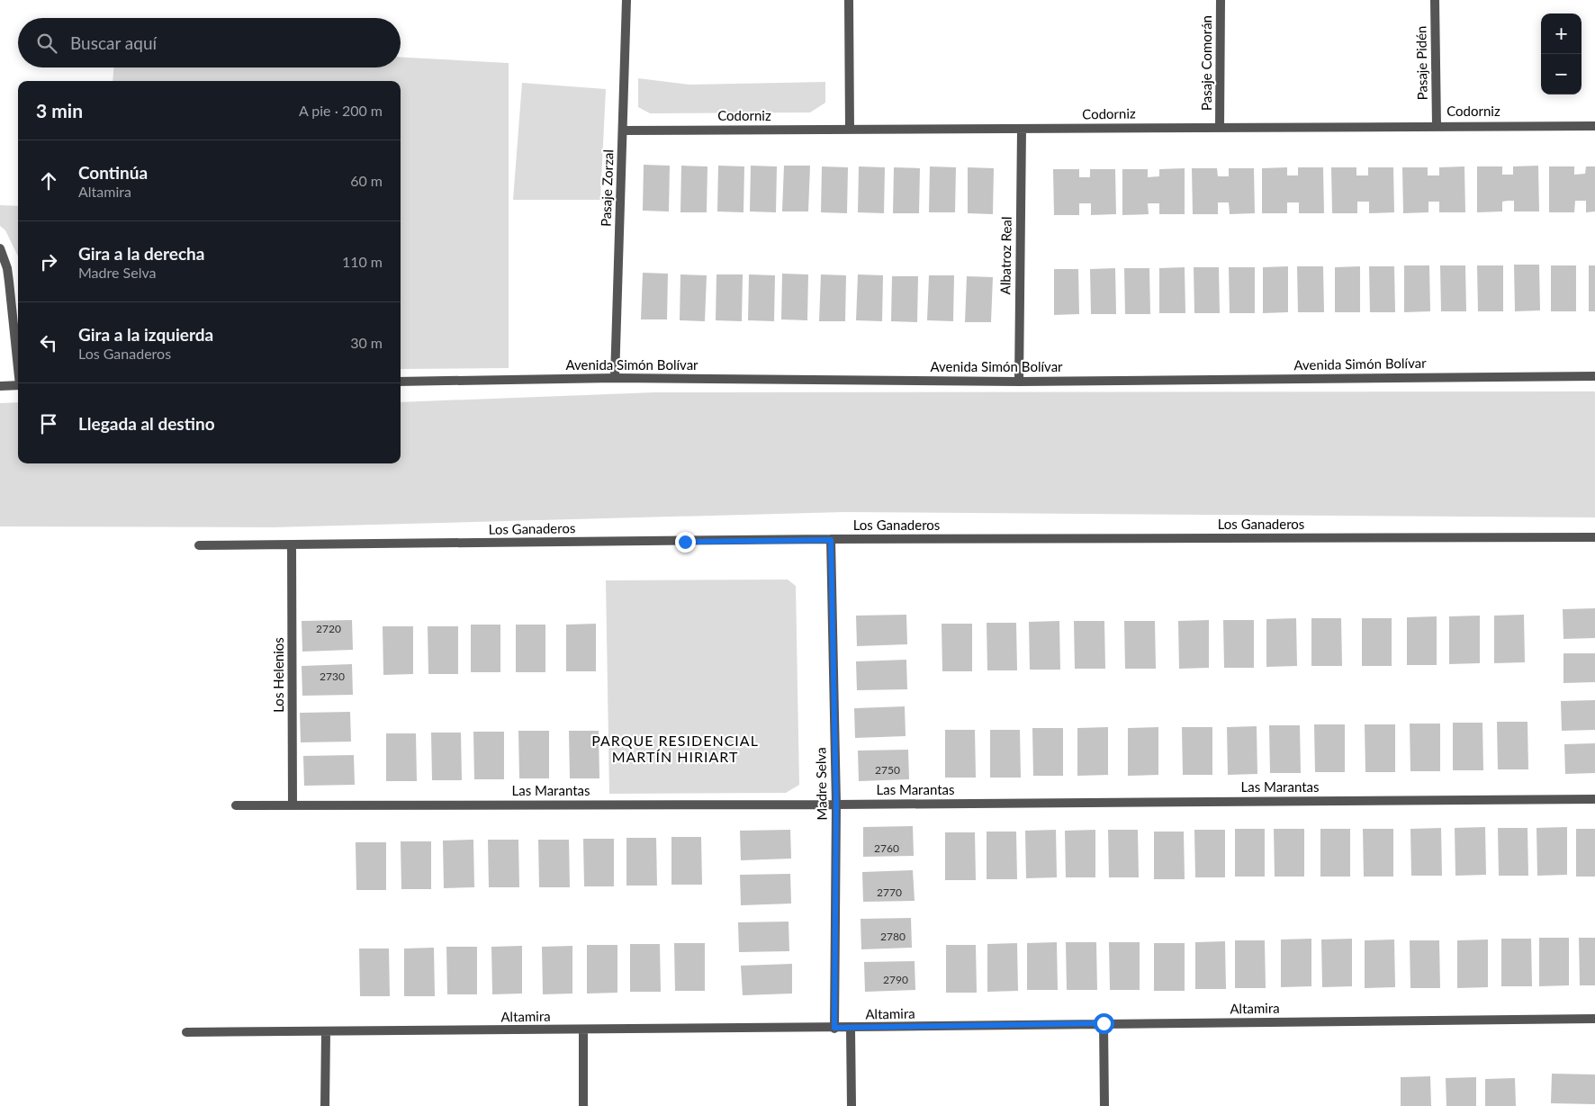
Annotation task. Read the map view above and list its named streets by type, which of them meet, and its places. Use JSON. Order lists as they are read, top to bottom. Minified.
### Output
{"streets":{"street":["Pasaje Comorán","Pasaje Pidén","Codorniz","Pasaje Zorzal","Albatroz Real","Avenida Simón Bolívar","Los Ganaderos","Los Helenios","Madre Selva","Las Marantas","Altamira"]},"crossings":[["Pasaje Comorán","Codorniz"],["Pasaje Pidén","Codorniz"],["Codorniz","Pasaje Zorzal"],["Codorniz","Albatroz Real"],["Pasaje Zorzal","Avenida Simón Bolívar"],["Albatroz Real","Avenida Simón Bolívar"],["Los Ganaderos","Los Helenios"],["Los Ganaderos","Madre Selva"],["Los Helenios","Las Marantas"],["Madre Selva","Las Marantas"],["Madre Selva","Altamira"]],"districts":["PARQUE RESIDENCIAL MARTÍN HIRIART"],"house_numbers":["2720","2730","2750","2760","2770","2780","2790"],"page":{"map_buttons":["+","−"],"search":"Buscar aquí","heading":["3 min","A pie · 200 m"],"list":[["Continúa","Altamira","60 m"],["Gira a la derecha","Madre Selva","110 m"],["Gira a la izquierda","Los Ganaderos","30 m"],"Llegada al destino"]}}
